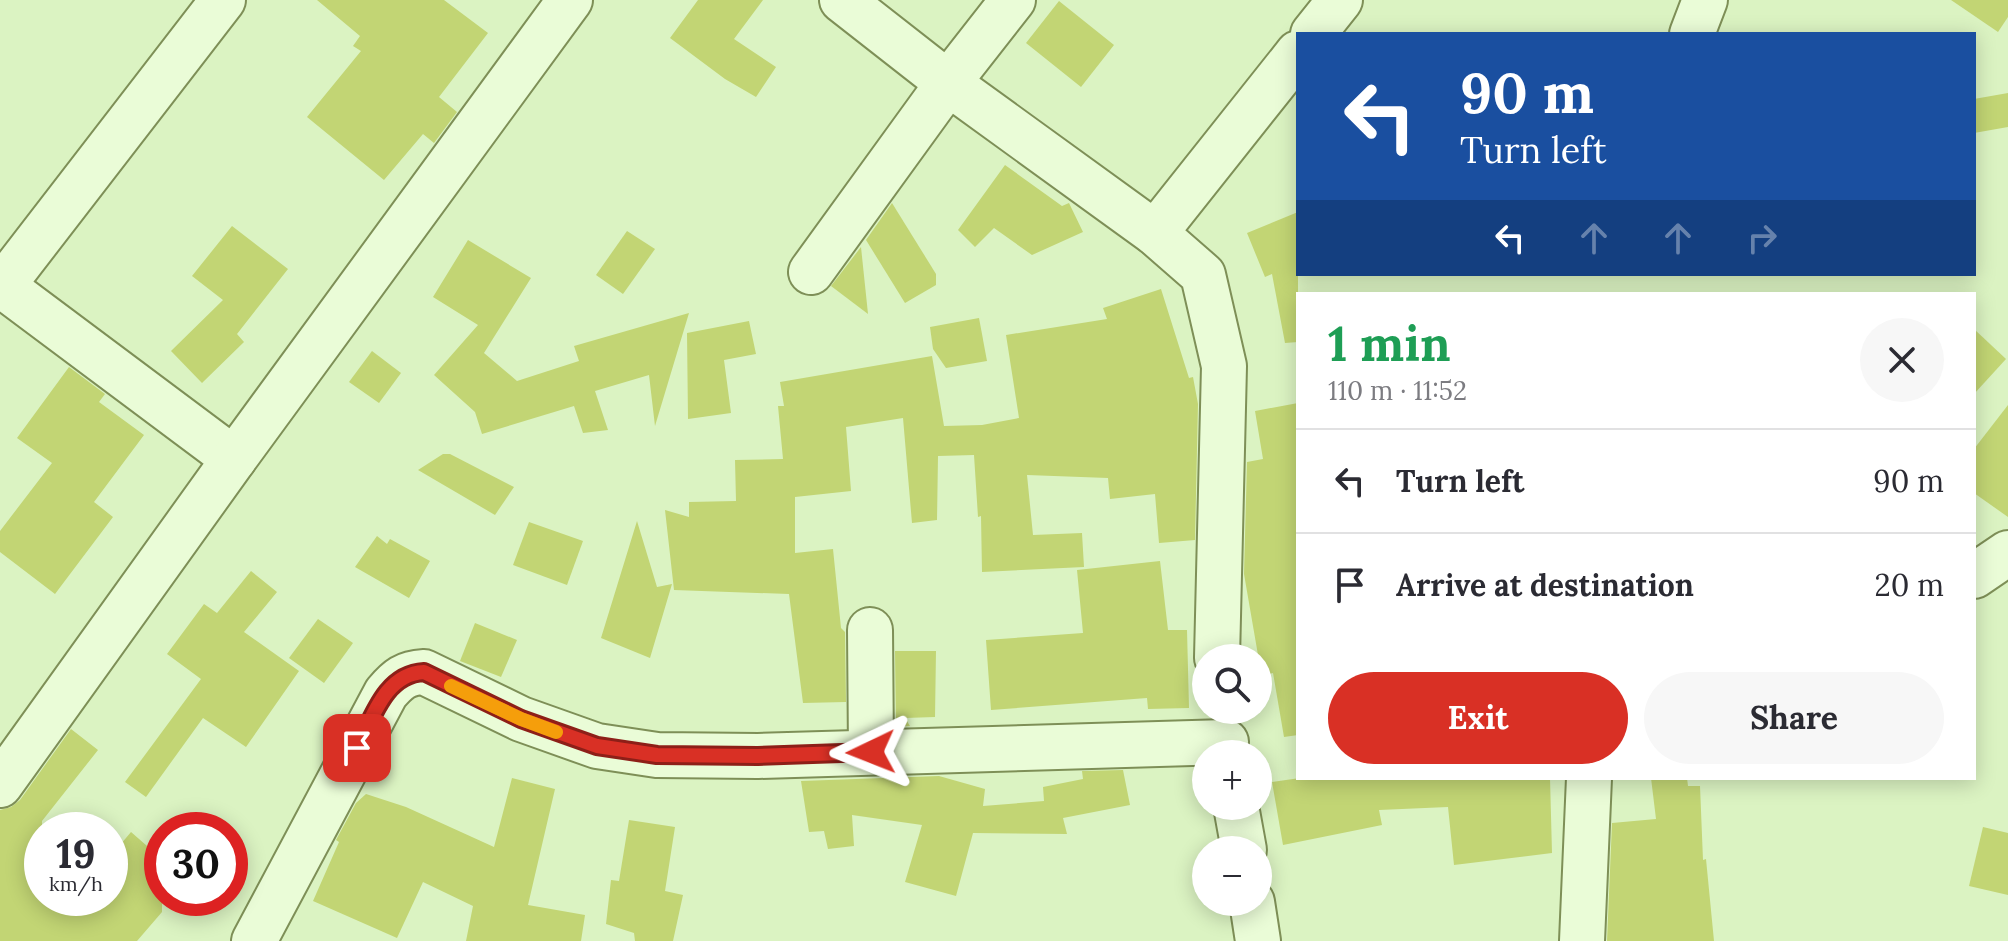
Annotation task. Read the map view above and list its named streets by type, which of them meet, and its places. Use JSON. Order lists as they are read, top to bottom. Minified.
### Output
{"page":{"turn":["90 m","Turn left"],"heading":["1 min","110 m · 11:52"],"list":[{"name":"Turn left","value":"90 m"},{"name":"Arrive at destination","value":"20 m"}],"map_buttons":["+","−"],"buttons":["Exit","Share"],"speed":"19 km/h","limit":"30"}}
